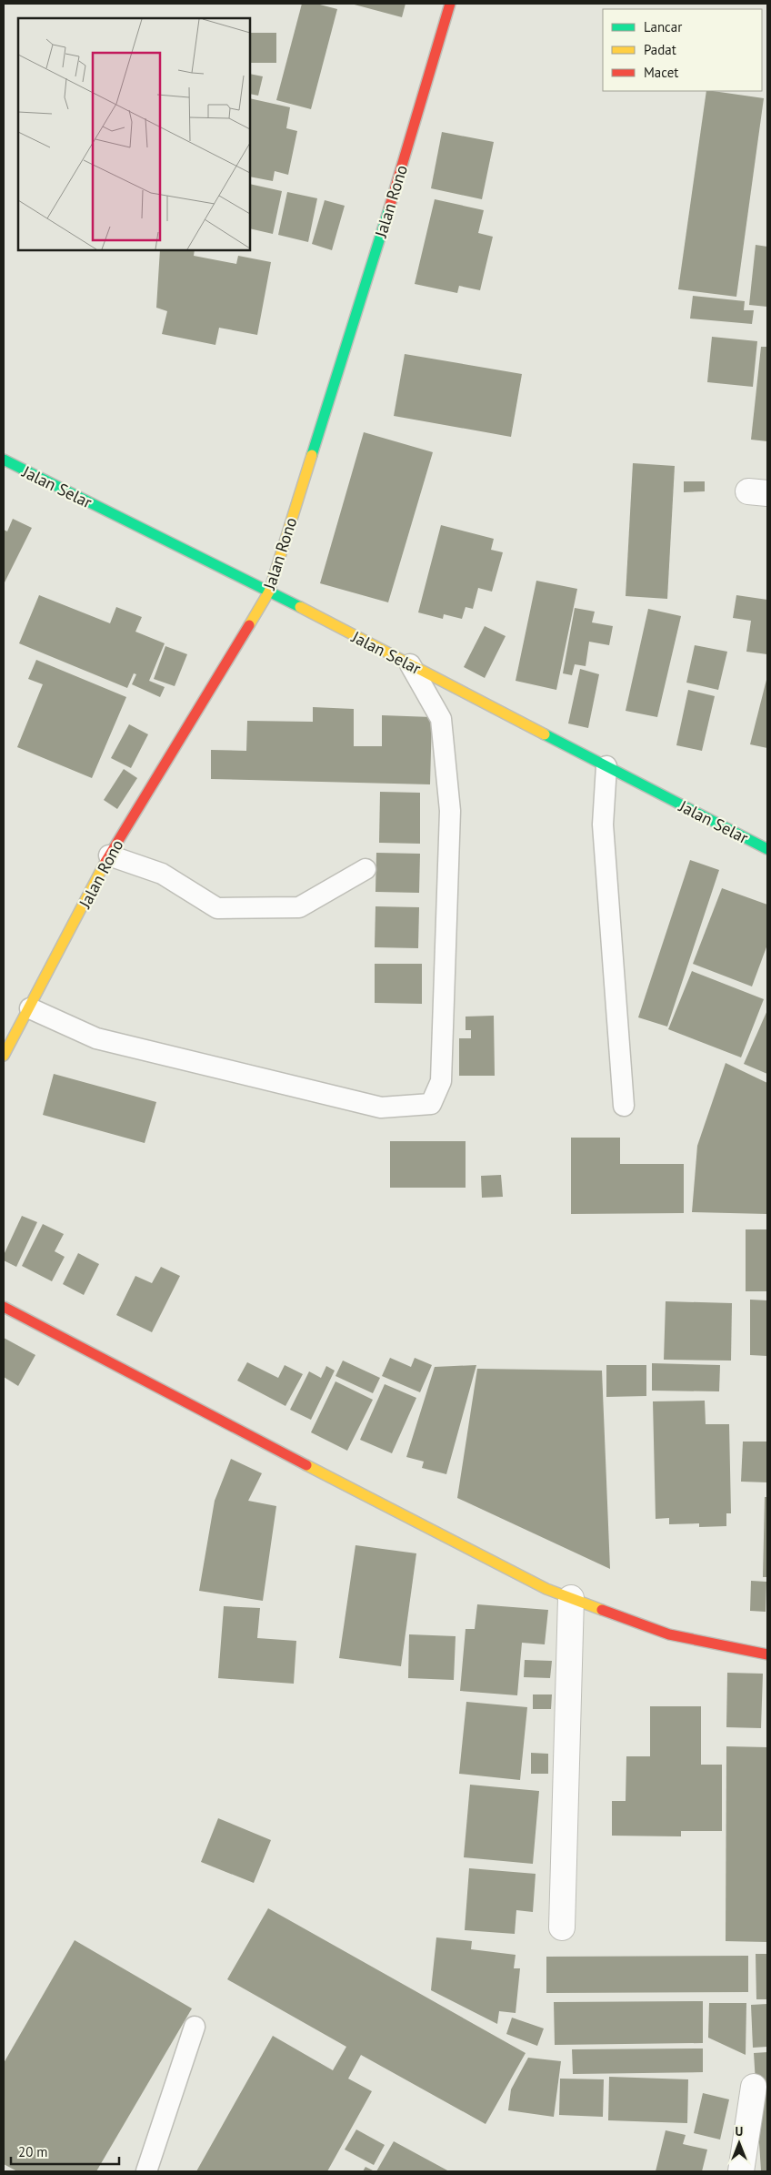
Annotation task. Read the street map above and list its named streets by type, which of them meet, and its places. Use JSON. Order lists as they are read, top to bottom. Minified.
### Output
{"streets":{"street":["Jalan Rono","Jalan Selar"]},"crossings":[["Jalan Rono","Jalan Selar"]],"legend":["Lancar","Padat","Macet"],"scale_bar":"20 m","north":"top"}
